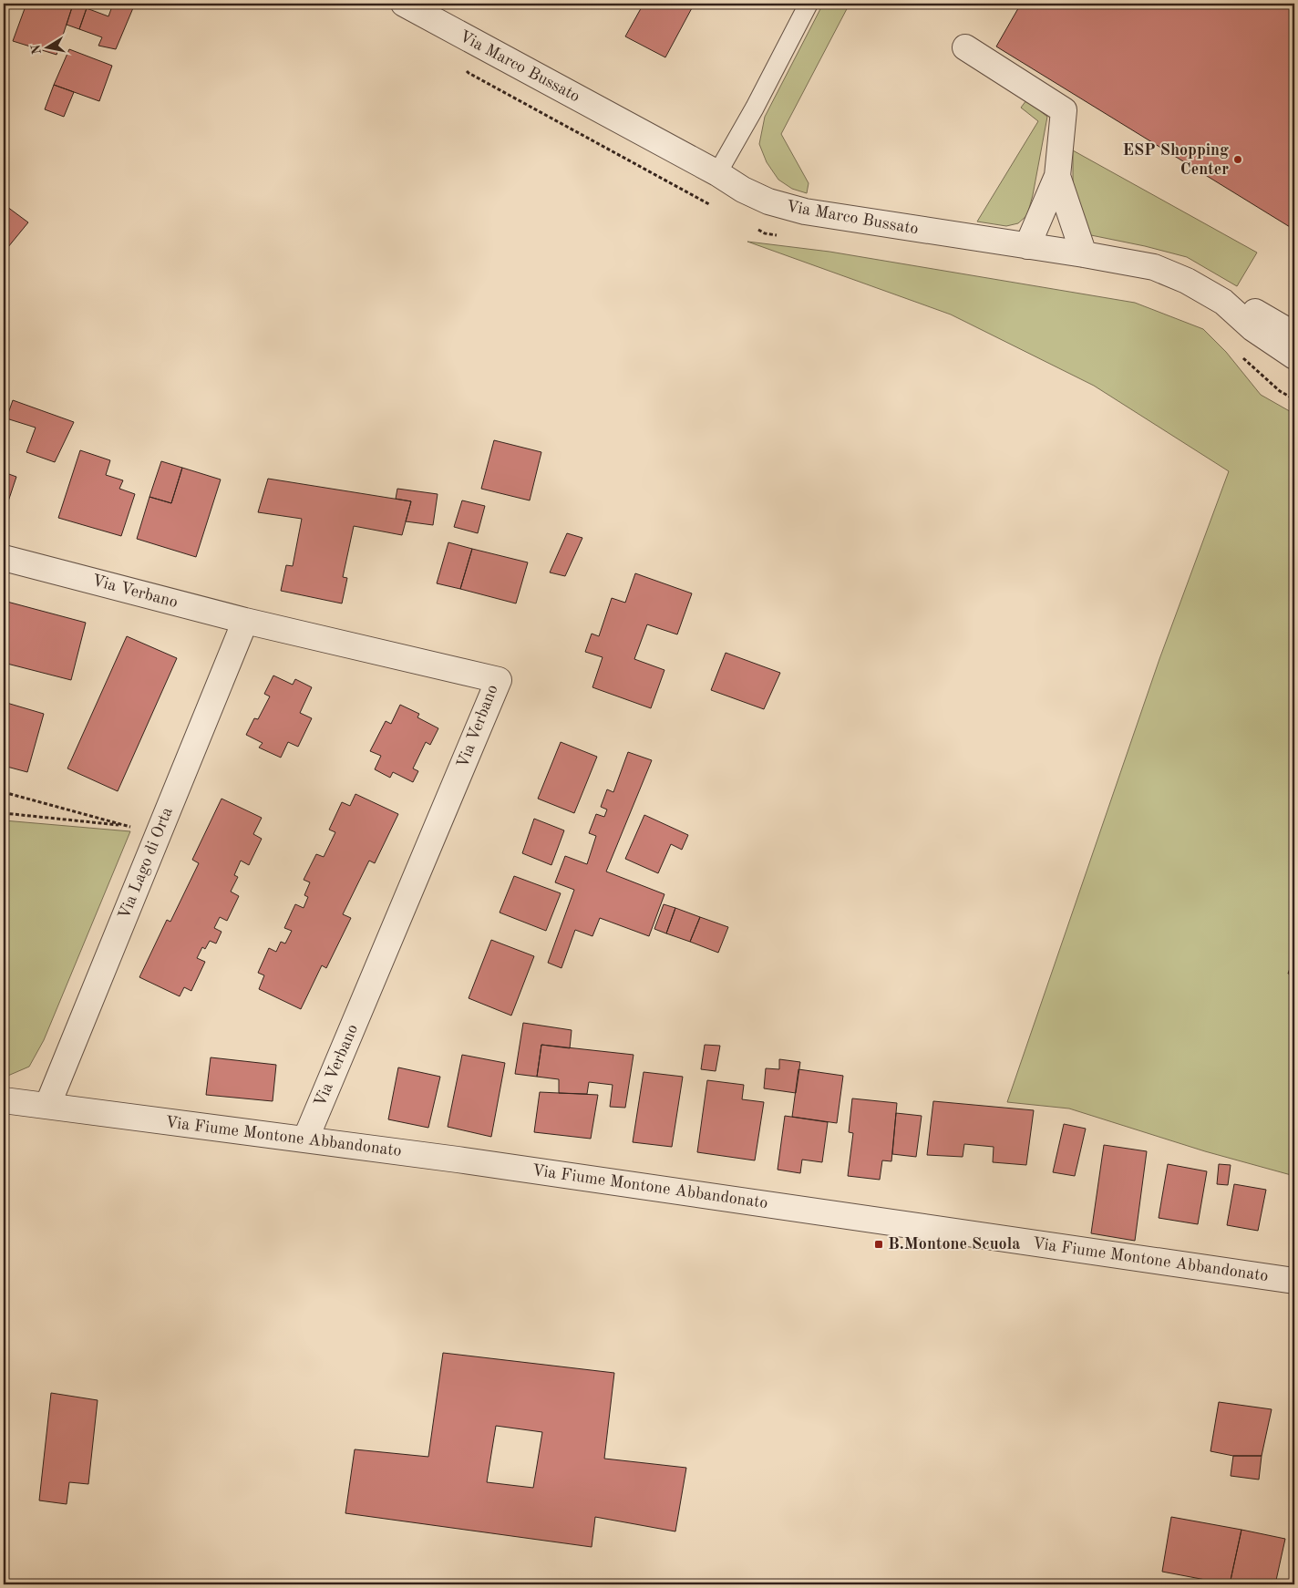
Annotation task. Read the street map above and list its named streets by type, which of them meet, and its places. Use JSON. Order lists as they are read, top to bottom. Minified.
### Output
{"streets":{"street":["Via Marco Bussato","Via Verbano","Via Lago di Orta","Via Fiume Montone Abbandonato"]},"crossings":[["Via Verbano","Via Lago di Orta"],["Via Verbano","Via Fiume Montone Abbandonato"],["Via Lago di Orta","Via Fiume Montone Abbandonato"]],"places":{"other":["ESP Shopping Center"],"transit":["B.Montone Scuola"]},"north":"left"}
